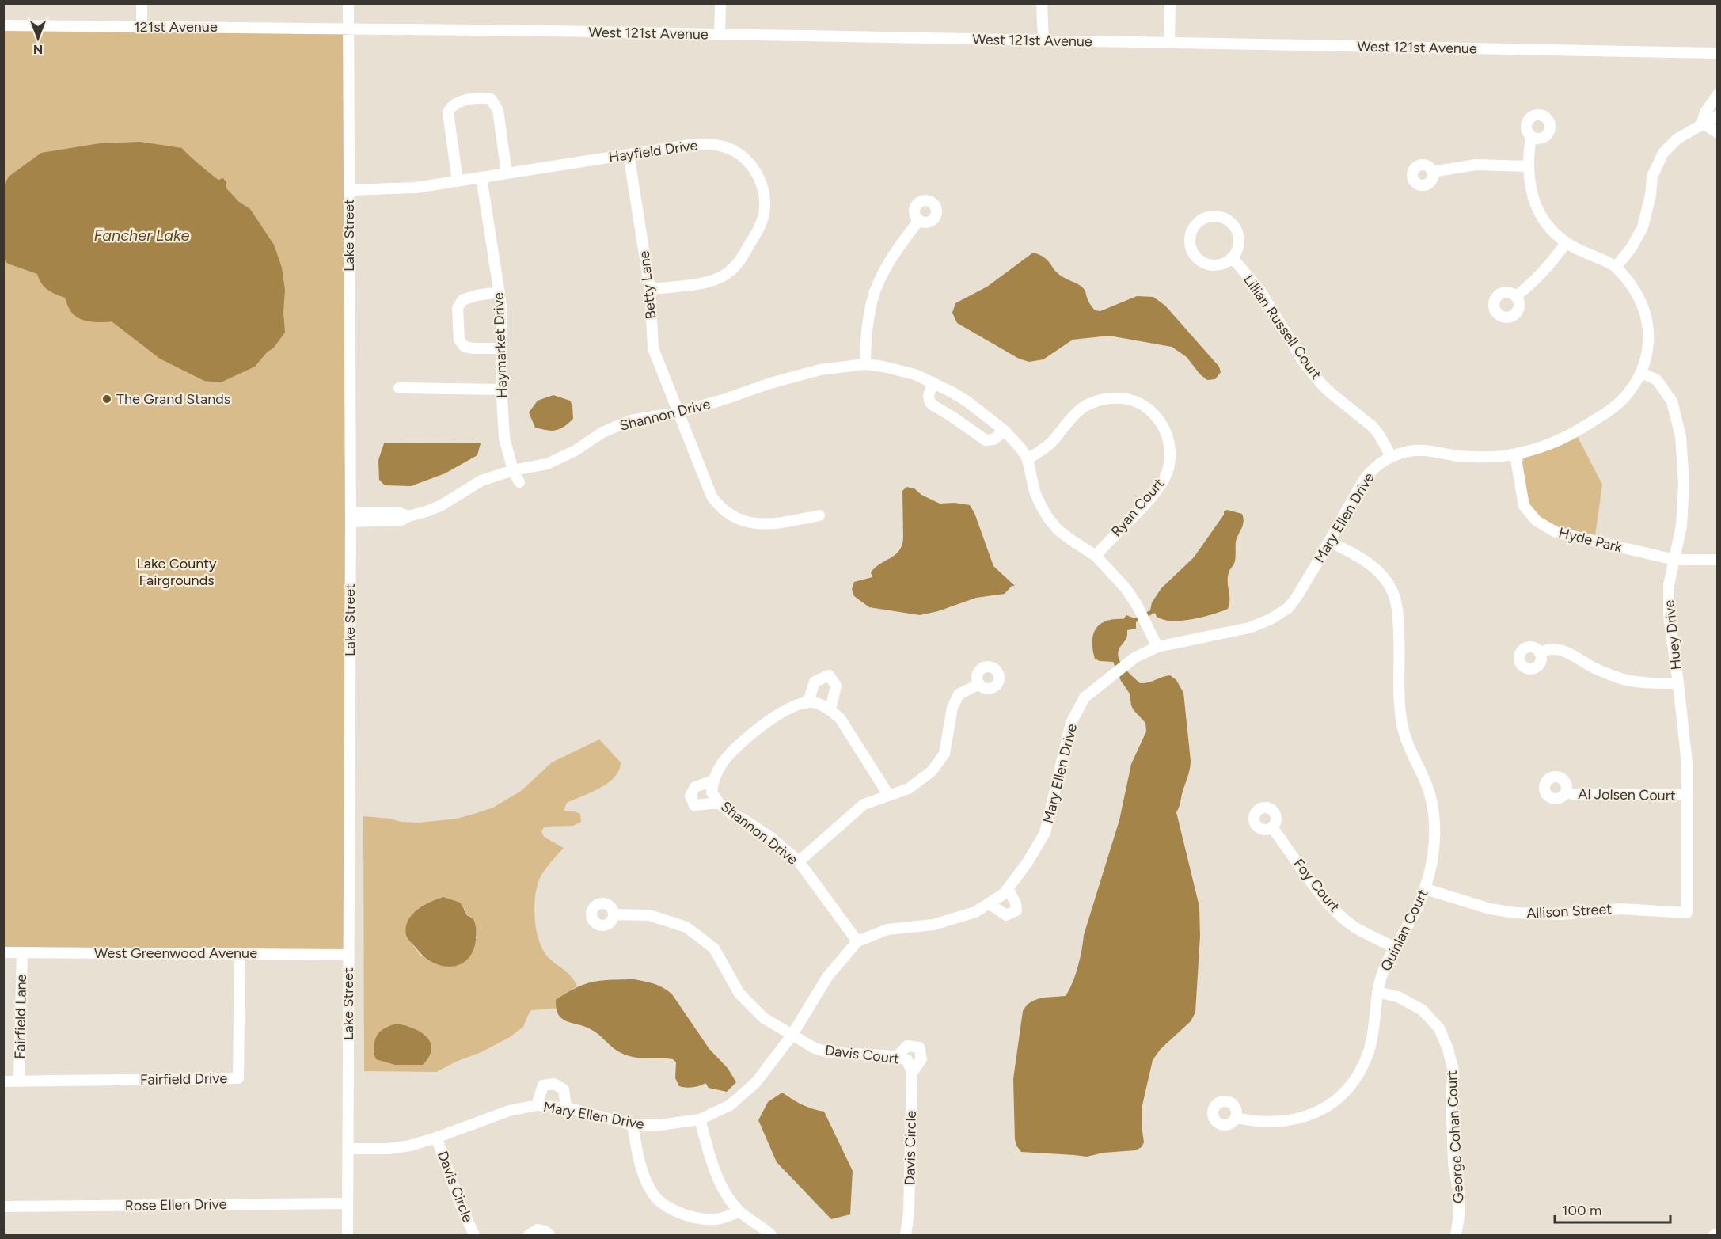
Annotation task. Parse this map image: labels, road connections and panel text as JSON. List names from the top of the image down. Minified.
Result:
{"streets":{"street":["121st Avenue","West 121st Avenue","Hayfield Drive","Lake Street","Betty Lane","Lillian Russell Court","Haymarket Drive","Shannon Drive","Ryan Court","Mary Ellen Drive","Hyde Park","Huey Drive","Al Jolsen Court","Foy Court","Allison Street","Quinlan Court","West Greenwood Avenue","Fairfield Lane","Davis Court","Fairfield Drive","George Cohan Court","Davis Circle","Rose Ellen Drive"]},"crossings":[["121st Avenue","West 121st Avenue"],["121st Avenue","Lake Street"],["West 121st Avenue","Lake Street"],["Hayfield Drive","Lake Street"],["Hayfield Drive","Betty Lane"],["Hayfield Drive","Haymarket Drive"],["Lake Street","Shannon Drive"],["Lake Street","Mary Ellen Drive"],["Lake Street","West Greenwood Avenue"],["Lake Street","Rose Ellen Drive"],["Betty Lane","Shannon Drive"],["Lillian Russell Court","Mary Ellen Drive"],["Haymarket Drive","Shannon Drive"],["Shannon Drive","Ryan Court"],["Shannon Drive","Mary Ellen Drive"],["Mary Ellen Drive","Hyde Park"],["Mary Ellen Drive","Huey Drive"],["Mary Ellen Drive","Quinlan Court"],["Mary Ellen Drive","Davis Court"],["Mary Ellen Drive","Davis Circle"],["Hyde Park","Huey Drive"],["Huey Drive","Al Jolsen Court"],["Huey Drive","Allison Street"],["Foy Court","Quinlan Court"],["Allison Street","Quinlan Court"],["Quinlan Court","George Cohan Court"],["West Greenwood Avenue","Fairfield Lane"],["West Greenwood Avenue","Fairfield Drive"],["Fairfield Lane","Fairfield Drive"],["Davis Court","Davis Circle"]],"water":["Fancher Lake"],"parks":["Lake County Fairgrounds"],"places":["The Grand Stands"],"scale_bar":"100 m","north":"bottom"}
